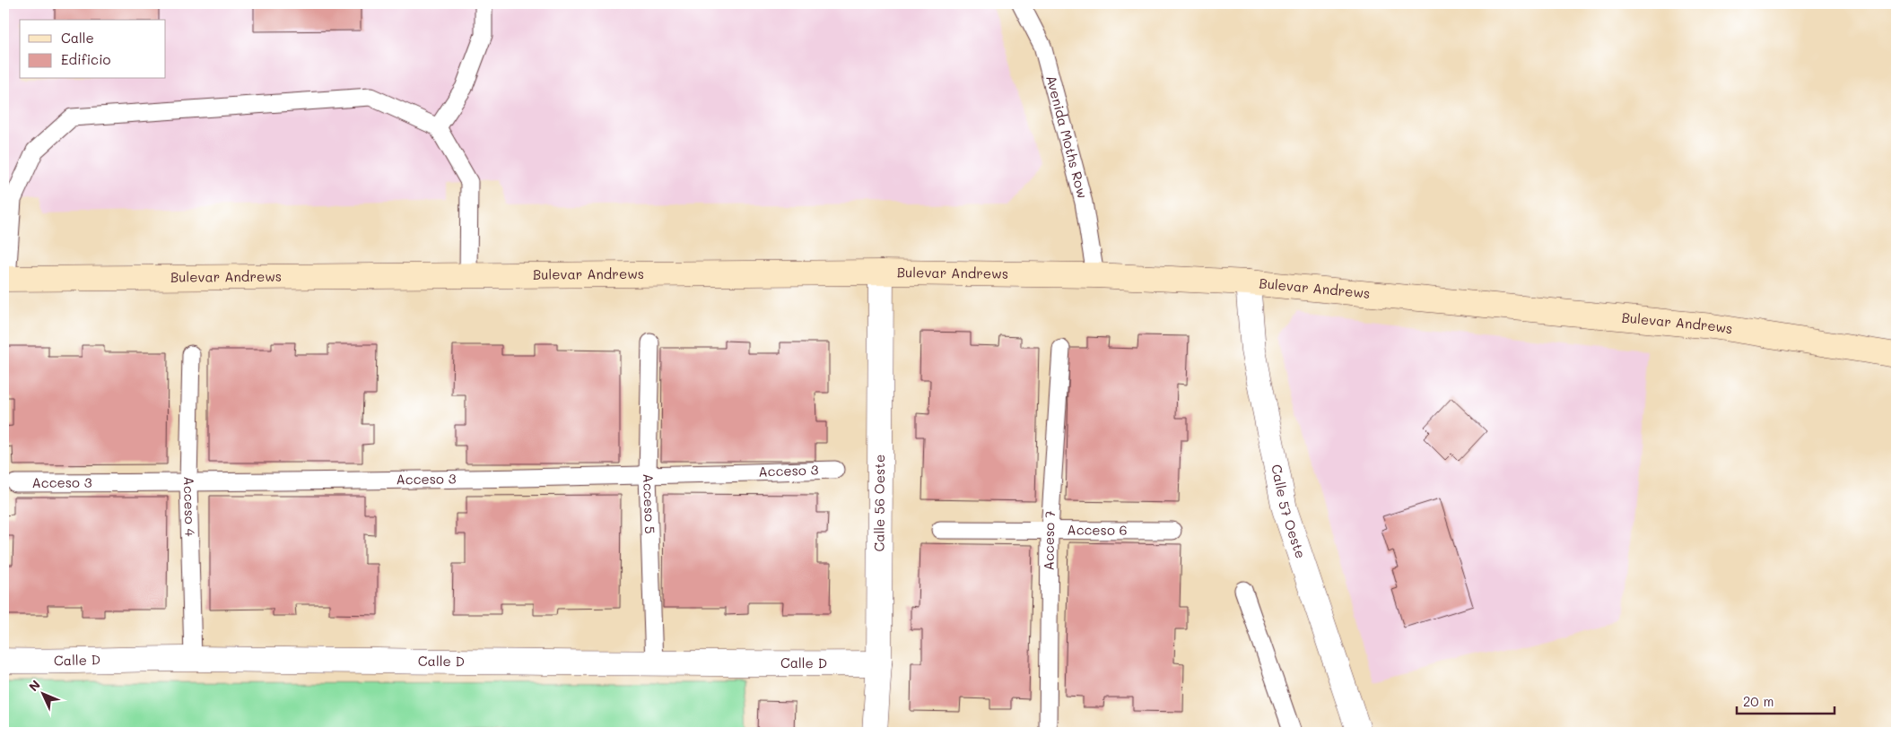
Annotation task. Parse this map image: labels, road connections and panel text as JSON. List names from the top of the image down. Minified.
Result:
{"streets":{"main road":["Bulevar Andrews"],"street":["Calle 56 Oeste","Calle 57 Oeste","Calle D"],"lane":["Avenida Moths Row","Acceso 3","Acceso 5","Acceso 4","Acceso 6","Acceso 7"]},"crossings":[["Avenida Moths Row","Bulevar Andrews"],["Bulevar Andrews","Calle 56 Oeste"],["Bulevar Andrews","Calle 57 Oeste"],["Acceso 3","Acceso 5"],["Acceso 3","Acceso 4"],["Acceso 5","Calle D"],["Calle 56 Oeste","Calle D"],["Acceso 4","Calle D"],["Acceso 6","Acceso 7"]],"legend":["Calle","Edificio"],"scale_bar":"20 m","north":"top left"}
